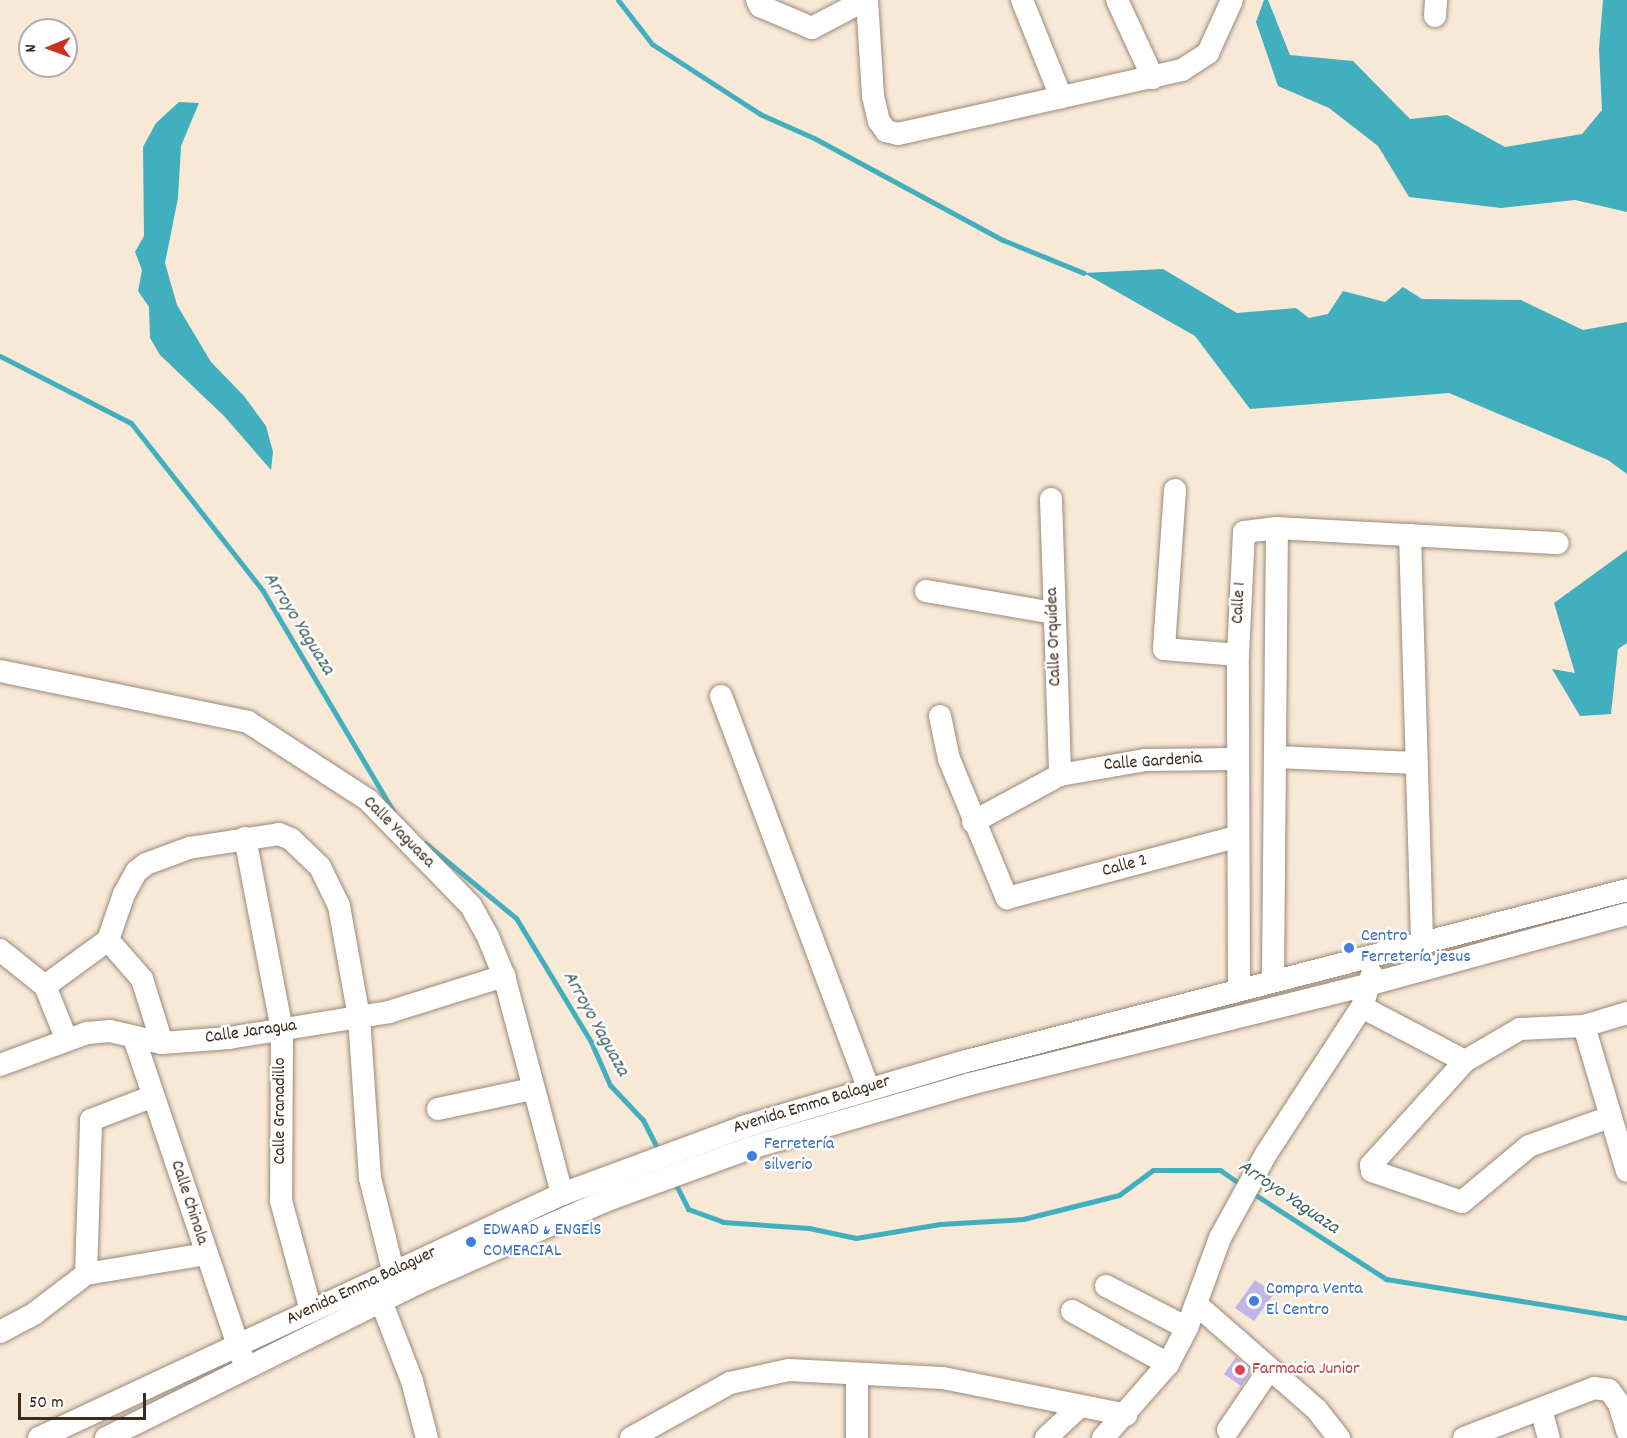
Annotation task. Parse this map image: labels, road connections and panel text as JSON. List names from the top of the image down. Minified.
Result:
{"streets":{"street":["Calle 1","Calle Orquídea","Calle Gardenia","Calle Yaguasa","Calle 2","Calle Jaragua","Avenida Emma Balaguer","Calle Granadillo","Calle Chinola"]},"crossings":[["Calle 1","Calle Gardenia"],["Calle 1","Calle 2"],["Calle 1","Avenida Emma Balaguer"],["Calle Orquídea","Calle Gardenia"],["Calle Gardenia","Calle 2"],["Calle Yaguasa","Calle Jaragua"],["Calle Yaguasa","Avenida Emma Balaguer"],["Calle Jaragua","Calle Granadillo"],["Calle Jaragua","Calle Chinola"],["Avenida Emma Balaguer","Calle Granadillo"],["Avenida Emma Balaguer","Calle Chinola"]],"water":["Arroyo Yaguaza"],"places":["Centro Ferretería jesus","Ferretería silverio","EDWARD & ENGElS COMERCIAL","Compra Venta El Centro","Farmacia Junior"],"scale_bar":"50 m","north":"left"}
